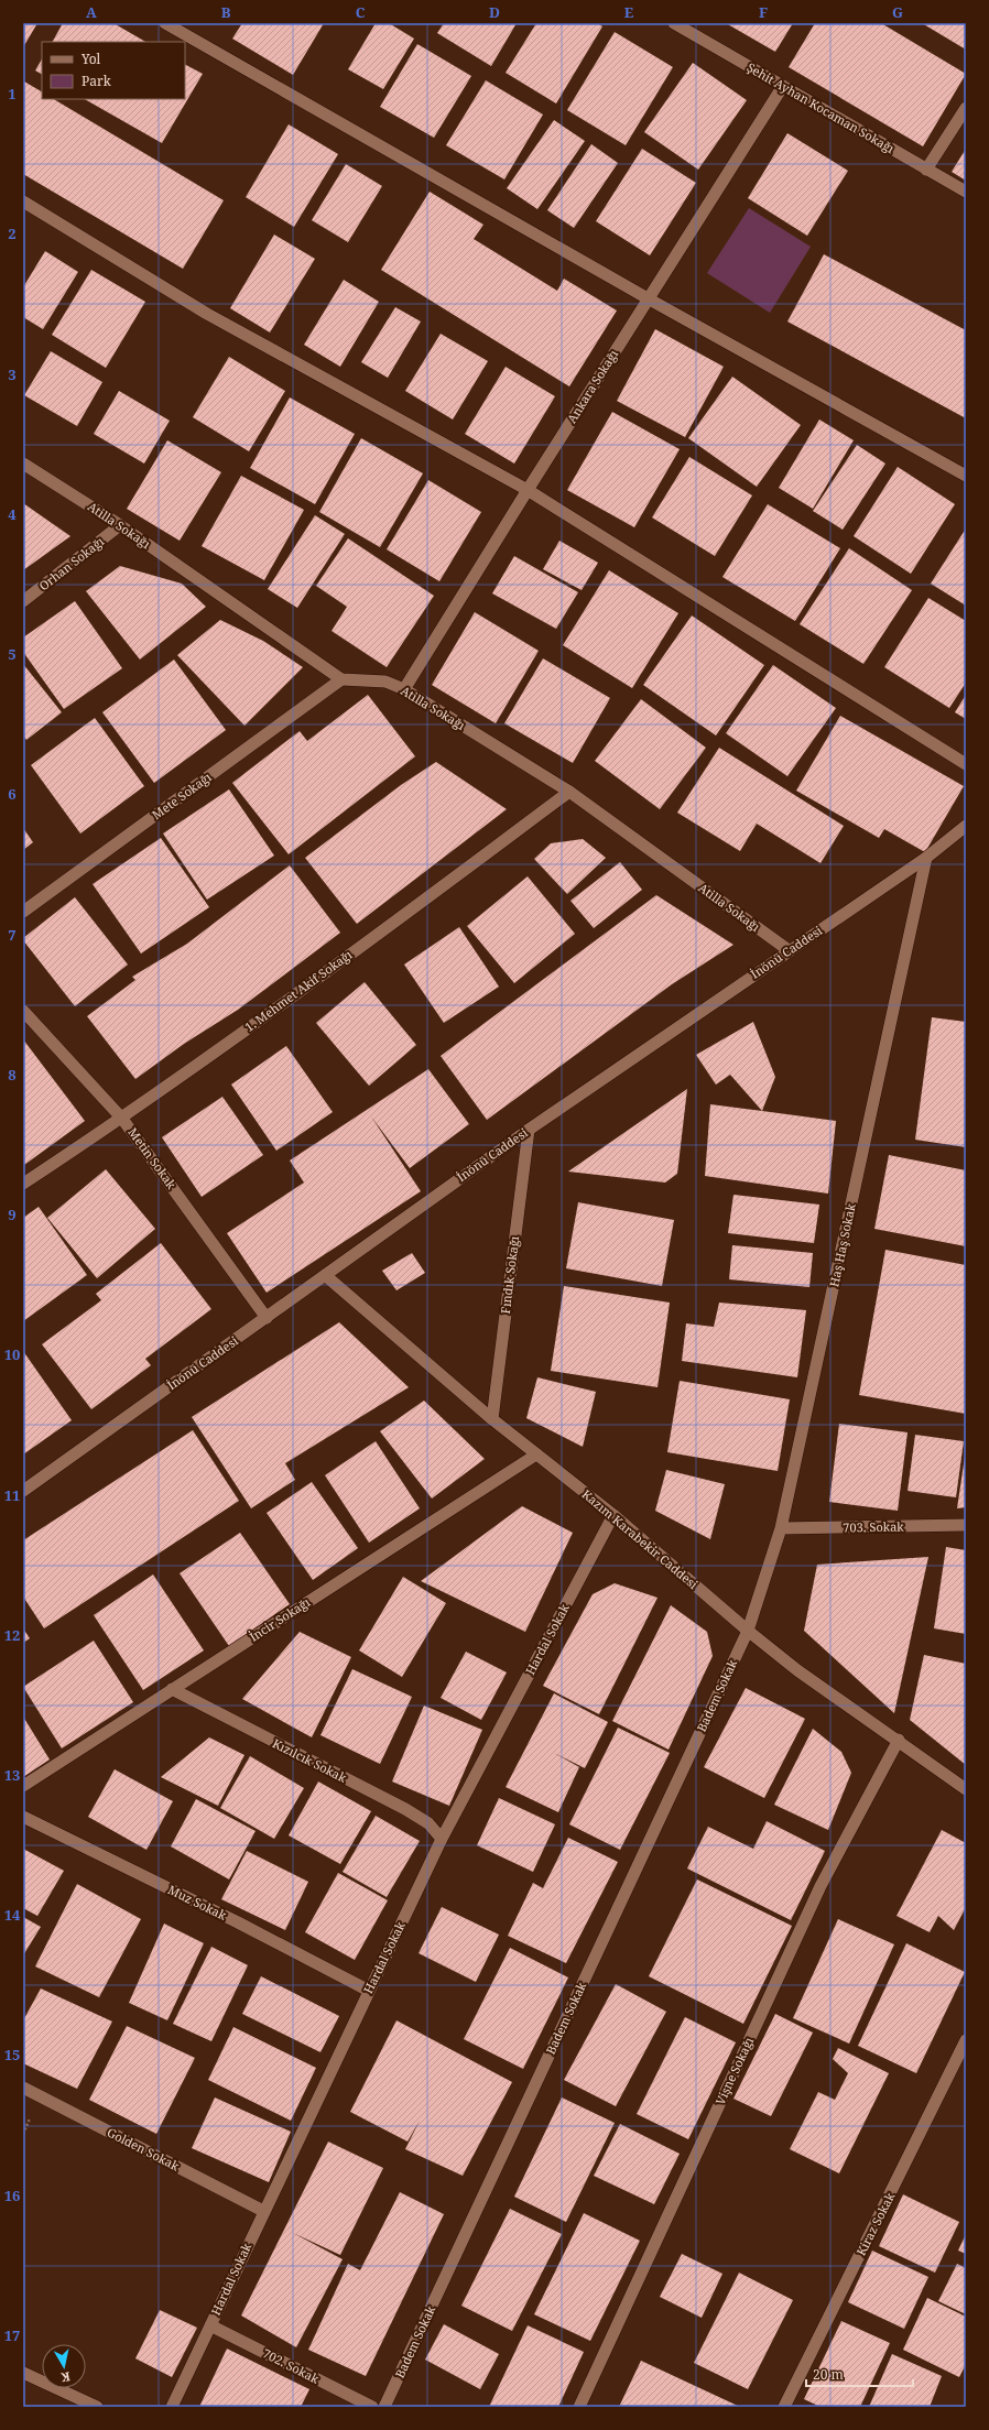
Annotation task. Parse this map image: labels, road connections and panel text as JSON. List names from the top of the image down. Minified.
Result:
{"streets":{"street":["Şehit Ayhan Kocaman Sokağı","Ankara Sokağı","Atilla Sokağı","Orhan Sokağı","Mete Sokağı","İnönü Caddesi","1. Mehmet Akif Sokağı","Metin Sokak","Haş Haş Sokak","Fındık Sokağı","703. Sokak","Kazım Karabekir Caddesi","İncir Sokağı","Hardal Sokak","Badem Sokak","Kızılcık Sokak","Muz Sokak","Vişne Sokağı","Golden Sokak","Kiraz Sokak","702. Sokak"]},"crossings":[["Şehit Ayhan Kocaman Sokağı","Ankara Sokağı"],["Ankara Sokağı","Atilla Sokağı"],["Atilla Sokağı","Orhan Sokağı"],["Atilla Sokağı","Mete Sokağı"],["Atilla Sokağı","İnönü Caddesi"],["Atilla Sokağı","1. Mehmet Akif Sokağı"],["İnönü Caddesi","Metin Sokak"],["İnönü Caddesi","Haş Haş Sokak"],["İnönü Caddesi","Fındık Sokağı"],["İnönü Caddesi","Kazım Karabekir Caddesi"],["1. Mehmet Akif Sokağı","Metin Sokak"],["Haş Haş Sokak","703. Sokak"],["Haş Haş Sokak","Kazım Karabekir Caddesi"],["Haş Haş Sokak","Badem Sokak"],["Fındık Sokağı","Kazım Karabekir Caddesi"],["Kazım Karabekir Caddesi","İncir Sokağı"],["Kazım Karabekir Caddesi","Hardal Sokak"],["Kazım Karabekir Caddesi","Badem Sokak"],["Kazım Karabekir Caddesi","Vişne Sokağı"],["İncir Sokağı","Kızılcık Sokak"],["Hardal Sokak","Kızılcık Sokak"],["Hardal Sokak","Muz Sokak"],["Hardal Sokak","Golden Sokak"],["Hardal Sokak","702. Sokak"]],"legend":["Yol","Park"],"scale_bar":"20 m","north":"bottom","grid":{"columns":["A","B","C","D","E","F","G"],"rows":["1","2","3","4","5","6","7","8","9","10","11","12","13","14","15","16","17"]}}
